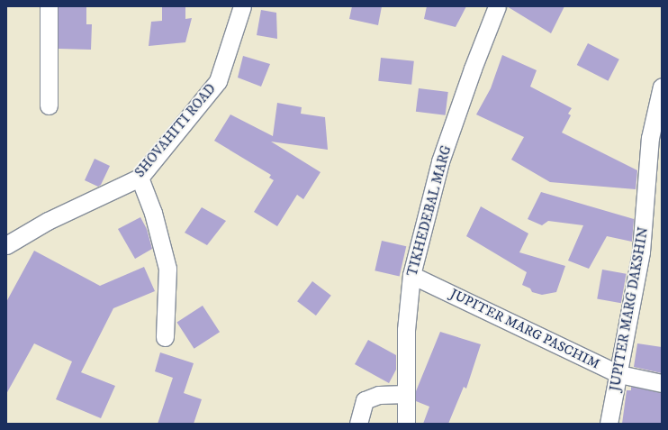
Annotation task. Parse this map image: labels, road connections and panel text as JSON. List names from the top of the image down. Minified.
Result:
{"streets":{"street":["SHOVAHITI ROAD","TIKHEDEBAL MARG","JUPITER MARG DAKSHIN","JUPITER MARG PASCHIM"]},"crossings":[["TIKHEDEBAL MARG","JUPITER MARG PASCHIM"],["JUPITER MARG DAKSHIN","JUPITER MARG PASCHIM"]]}
